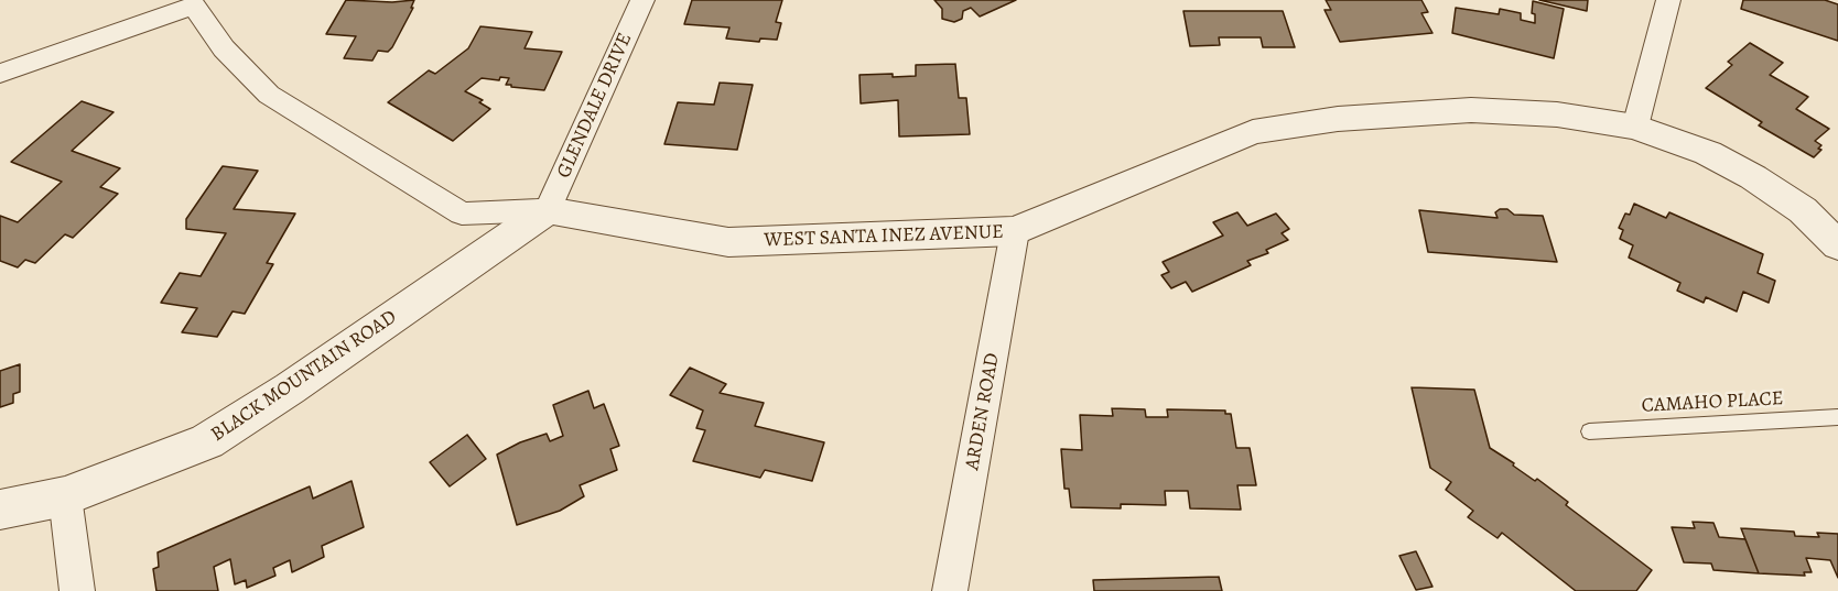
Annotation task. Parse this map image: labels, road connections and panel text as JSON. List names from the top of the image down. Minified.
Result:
{"streets":{"street":["GLENDALE DRIVE","WEST SANTA INEZ AVENUE","BLACK MOUNTAIN ROAD","ARDEN ROAD"],"lane":["CAMAHO PLACE"]},"crossings":[["GLENDALE DRIVE","WEST SANTA INEZ AVENUE"],["GLENDALE DRIVE","BLACK MOUNTAIN ROAD"],["WEST SANTA INEZ AVENUE","BLACK MOUNTAIN ROAD"],["WEST SANTA INEZ AVENUE","ARDEN ROAD"]]}
